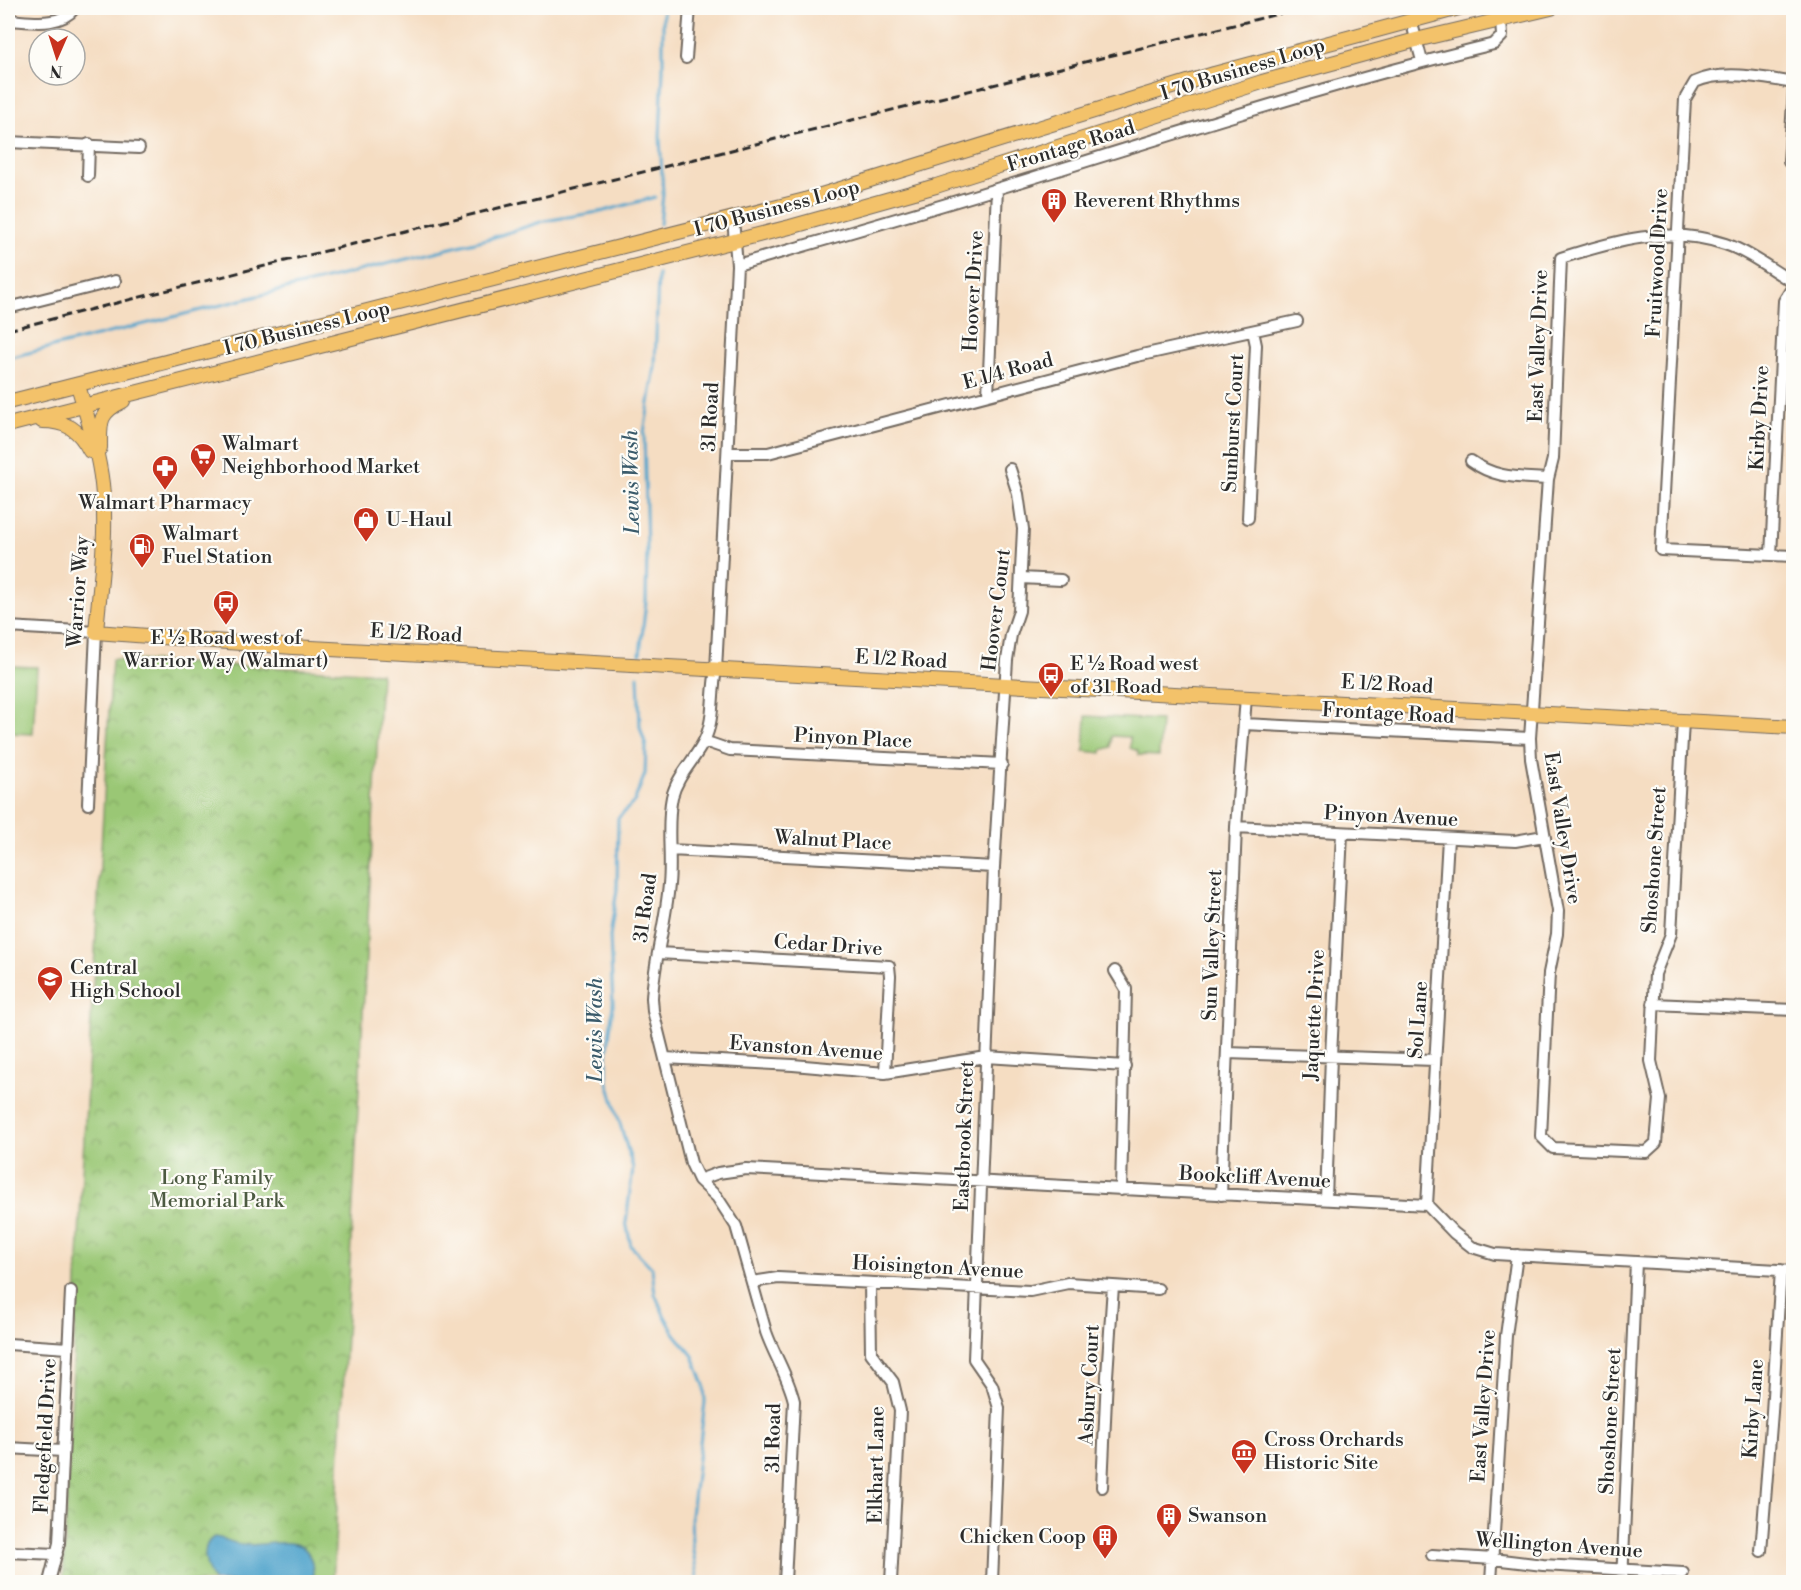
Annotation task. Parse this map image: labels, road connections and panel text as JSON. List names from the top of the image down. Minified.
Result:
{"streets":{"main road":["I 70 Business Loop","Warrior Way","E 1/2 Road"],"street":["Frontage Road","Fruitwood Drive","Hoover Drive","East Valley Drive","E 1/4 Road","31 Road","Kirby Drive","Sunburst Court","Hoover Court","Pinyon Place","Pinyon Avenue","Walnut Place","Shoshone Street","Sun Valley Street","Cedar Drive","Jaquette Drive","Sol Lane","Evanston Avenue","Eastbrook Street","Bookcliff Avenue","Hoisington Avenue","Asbury Court","Kirby Lane","Fledgefield Drive","Elkhart Lane","Wellington Avenue"]},"crossings":[["I 70 Business Loop","Frontage Road"],["I 70 Business Loop","31 Road"],["I 70 Business Loop","Warrior Way"],["Frontage Road","Hoover Drive"],["Frontage Road","East Valley Drive"],["Frontage Road","31 Road"],["Frontage Road","Sun Valley Street"],["Fruitwood Drive","East Valley Drive"],["Fruitwood Drive","Kirby Drive"],["Hoover Drive","E 1/4 Road"],["East Valley Drive","E 1/2 Road"],["East Valley Drive","Pinyon Avenue"],["East Valley Drive","Shoshone Street"],["East Valley Drive","Wellington Avenue"],["E 1/4 Road","31 Road"],["E 1/4 Road","Sunburst Court"],["31 Road","E 1/2 Road"],["31 Road","Pinyon Place"],["31 Road","Walnut Place"],["31 Road","Cedar Drive"],["31 Road","Evanston Avenue"],["31 Road","Bookcliff Avenue"],["31 Road","Hoisington Avenue"],["Warrior Way","E 1/2 Road"],["Hoover Court","E 1/2 Road"],["Hoover Court","Eastbrook Street"],["E 1/2 Road","Shoshone Street"],["E 1/2 Road","Sun Valley Street"],["E 1/2 Road","Eastbrook Street"],["Pinyon Place","Eastbrook Street"],["Pinyon Avenue","Sun Valley Street"],["Pinyon Avenue","Jaquette Drive"],["Pinyon Avenue","Sol Lane"],["Walnut Place","Eastbrook Street"],["Shoshone Street","Wellington Avenue"],["Sun Valley Street","Bookcliff Avenue"],["Cedar Drive","Evanston Avenue"],["Jaquette Drive","Bookcliff Avenue"],["Sol Lane","Bookcliff Avenue"],["Evanston Avenue","Eastbrook Street"],["Eastbrook Street","Bookcliff Avenue"],["Eastbrook Street","Hoisington Avenue"],["Hoisington Avenue","Asbury Court"],["Hoisington Avenue","Elkhart Lane"]],"water":["Lewis Wash"],"parks":["Long Family Memorial Park"],"places":{"building":["Reverent Rhythms","Swanson","Chicken Coop"],"supermarket":["Walmart Neighborhood Market"],"pharmacy":["Walmart Pharmacy"],"shop":["U-Haul"],"fuel station":["Walmart Fuel Station"],"bus stop":["E ½ Road west of Warrior Way (Walmart)","E ½ Road west of 31 Road"],"school or university":["Central High School"],"museum":["Cross Orchards Historic Site"]},"north":"bottom"}
